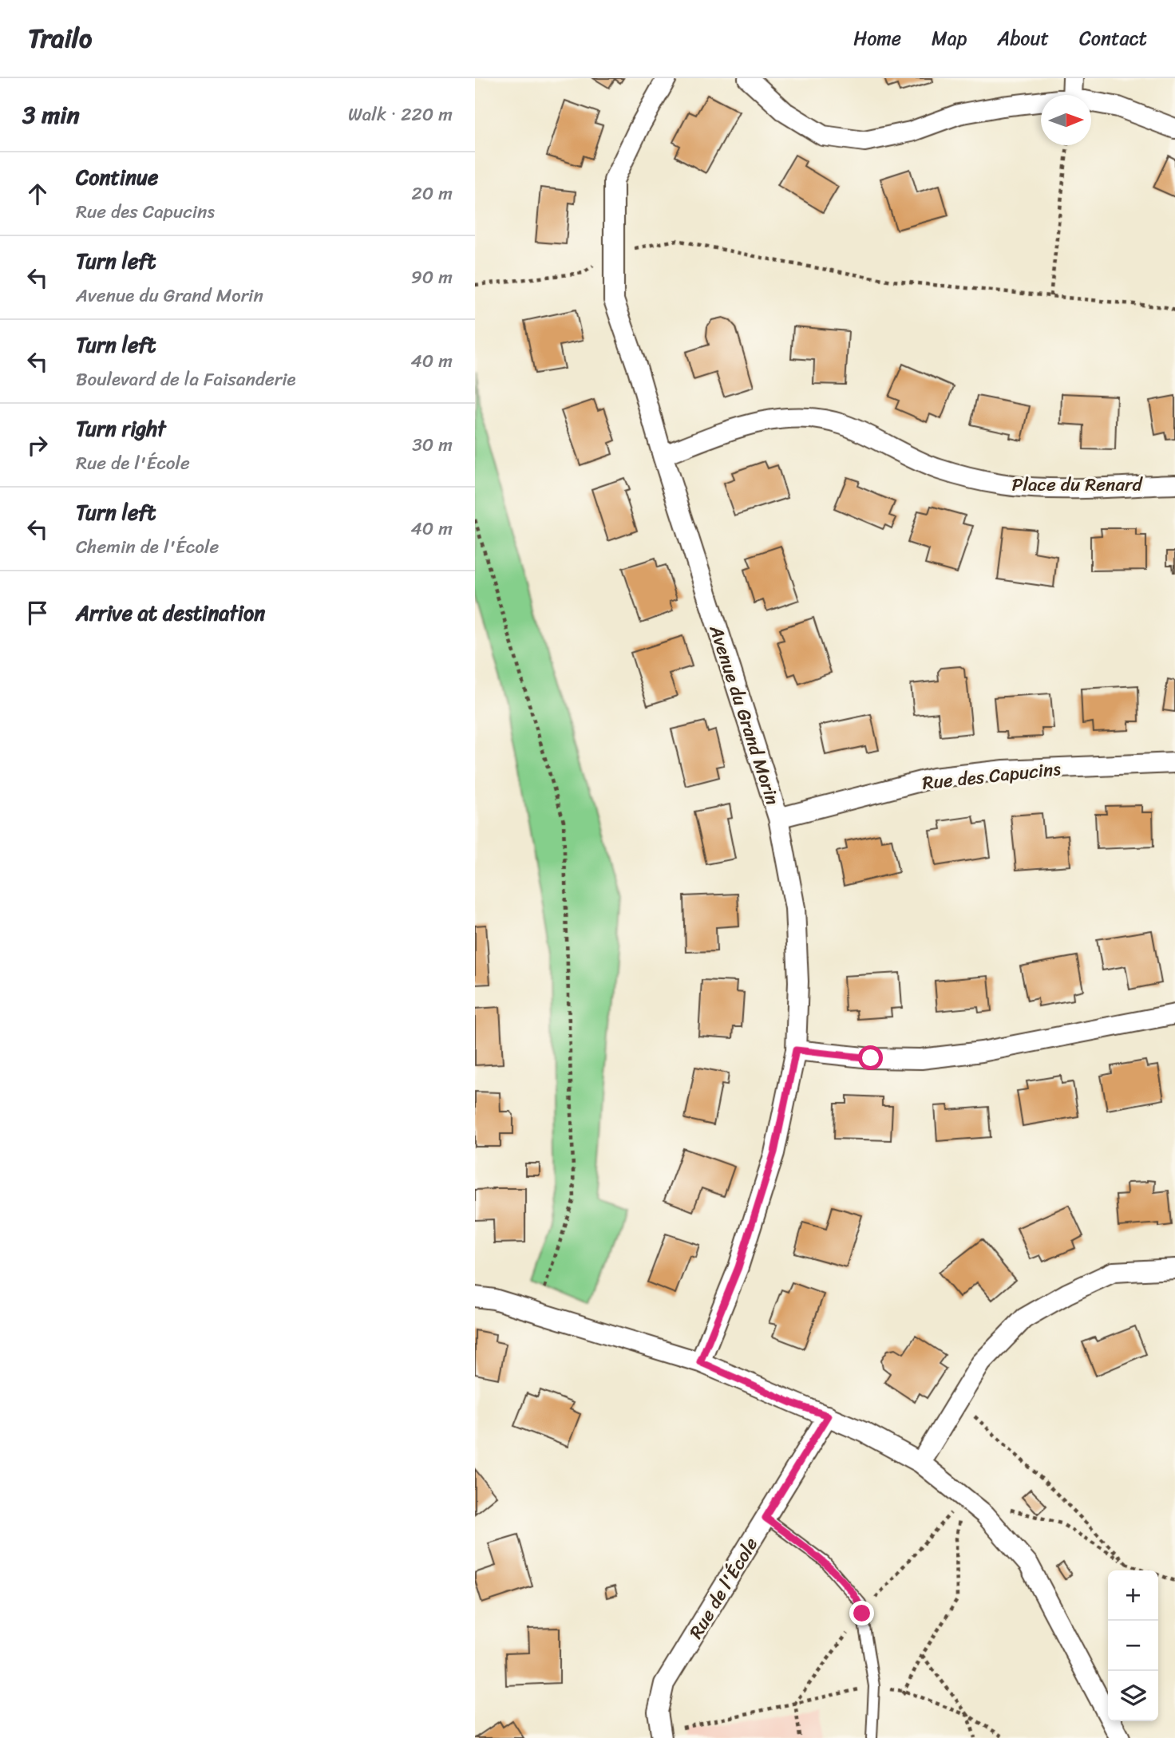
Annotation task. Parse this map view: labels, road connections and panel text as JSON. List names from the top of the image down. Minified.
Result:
{"streets":{"street":["Place du Renard","Avenue du Grand Morin","Rue des Capucins","Rue de l'École"]},"crossings":[["Place du Renard","Avenue du Grand Morin"],["Avenue du Grand Morin","Rue des Capucins"]],"north":"right","page":{"header":"Trailo","nav":["Home","Map","About","Contact"],"heading":["3 min","Walk · 220 m"],"list":[["Continue","Rue des Capucins","20 m"],["Turn left","Avenue du Grand Morin","90 m"],["Turn left","Boulevard de la Faisanderie","40 m"],["Turn right","Rue de l'École","30 m"],["Turn left","Chemin de l'École","40 m"],"Arrive at destination"],"map_buttons":["+","−"]}}
